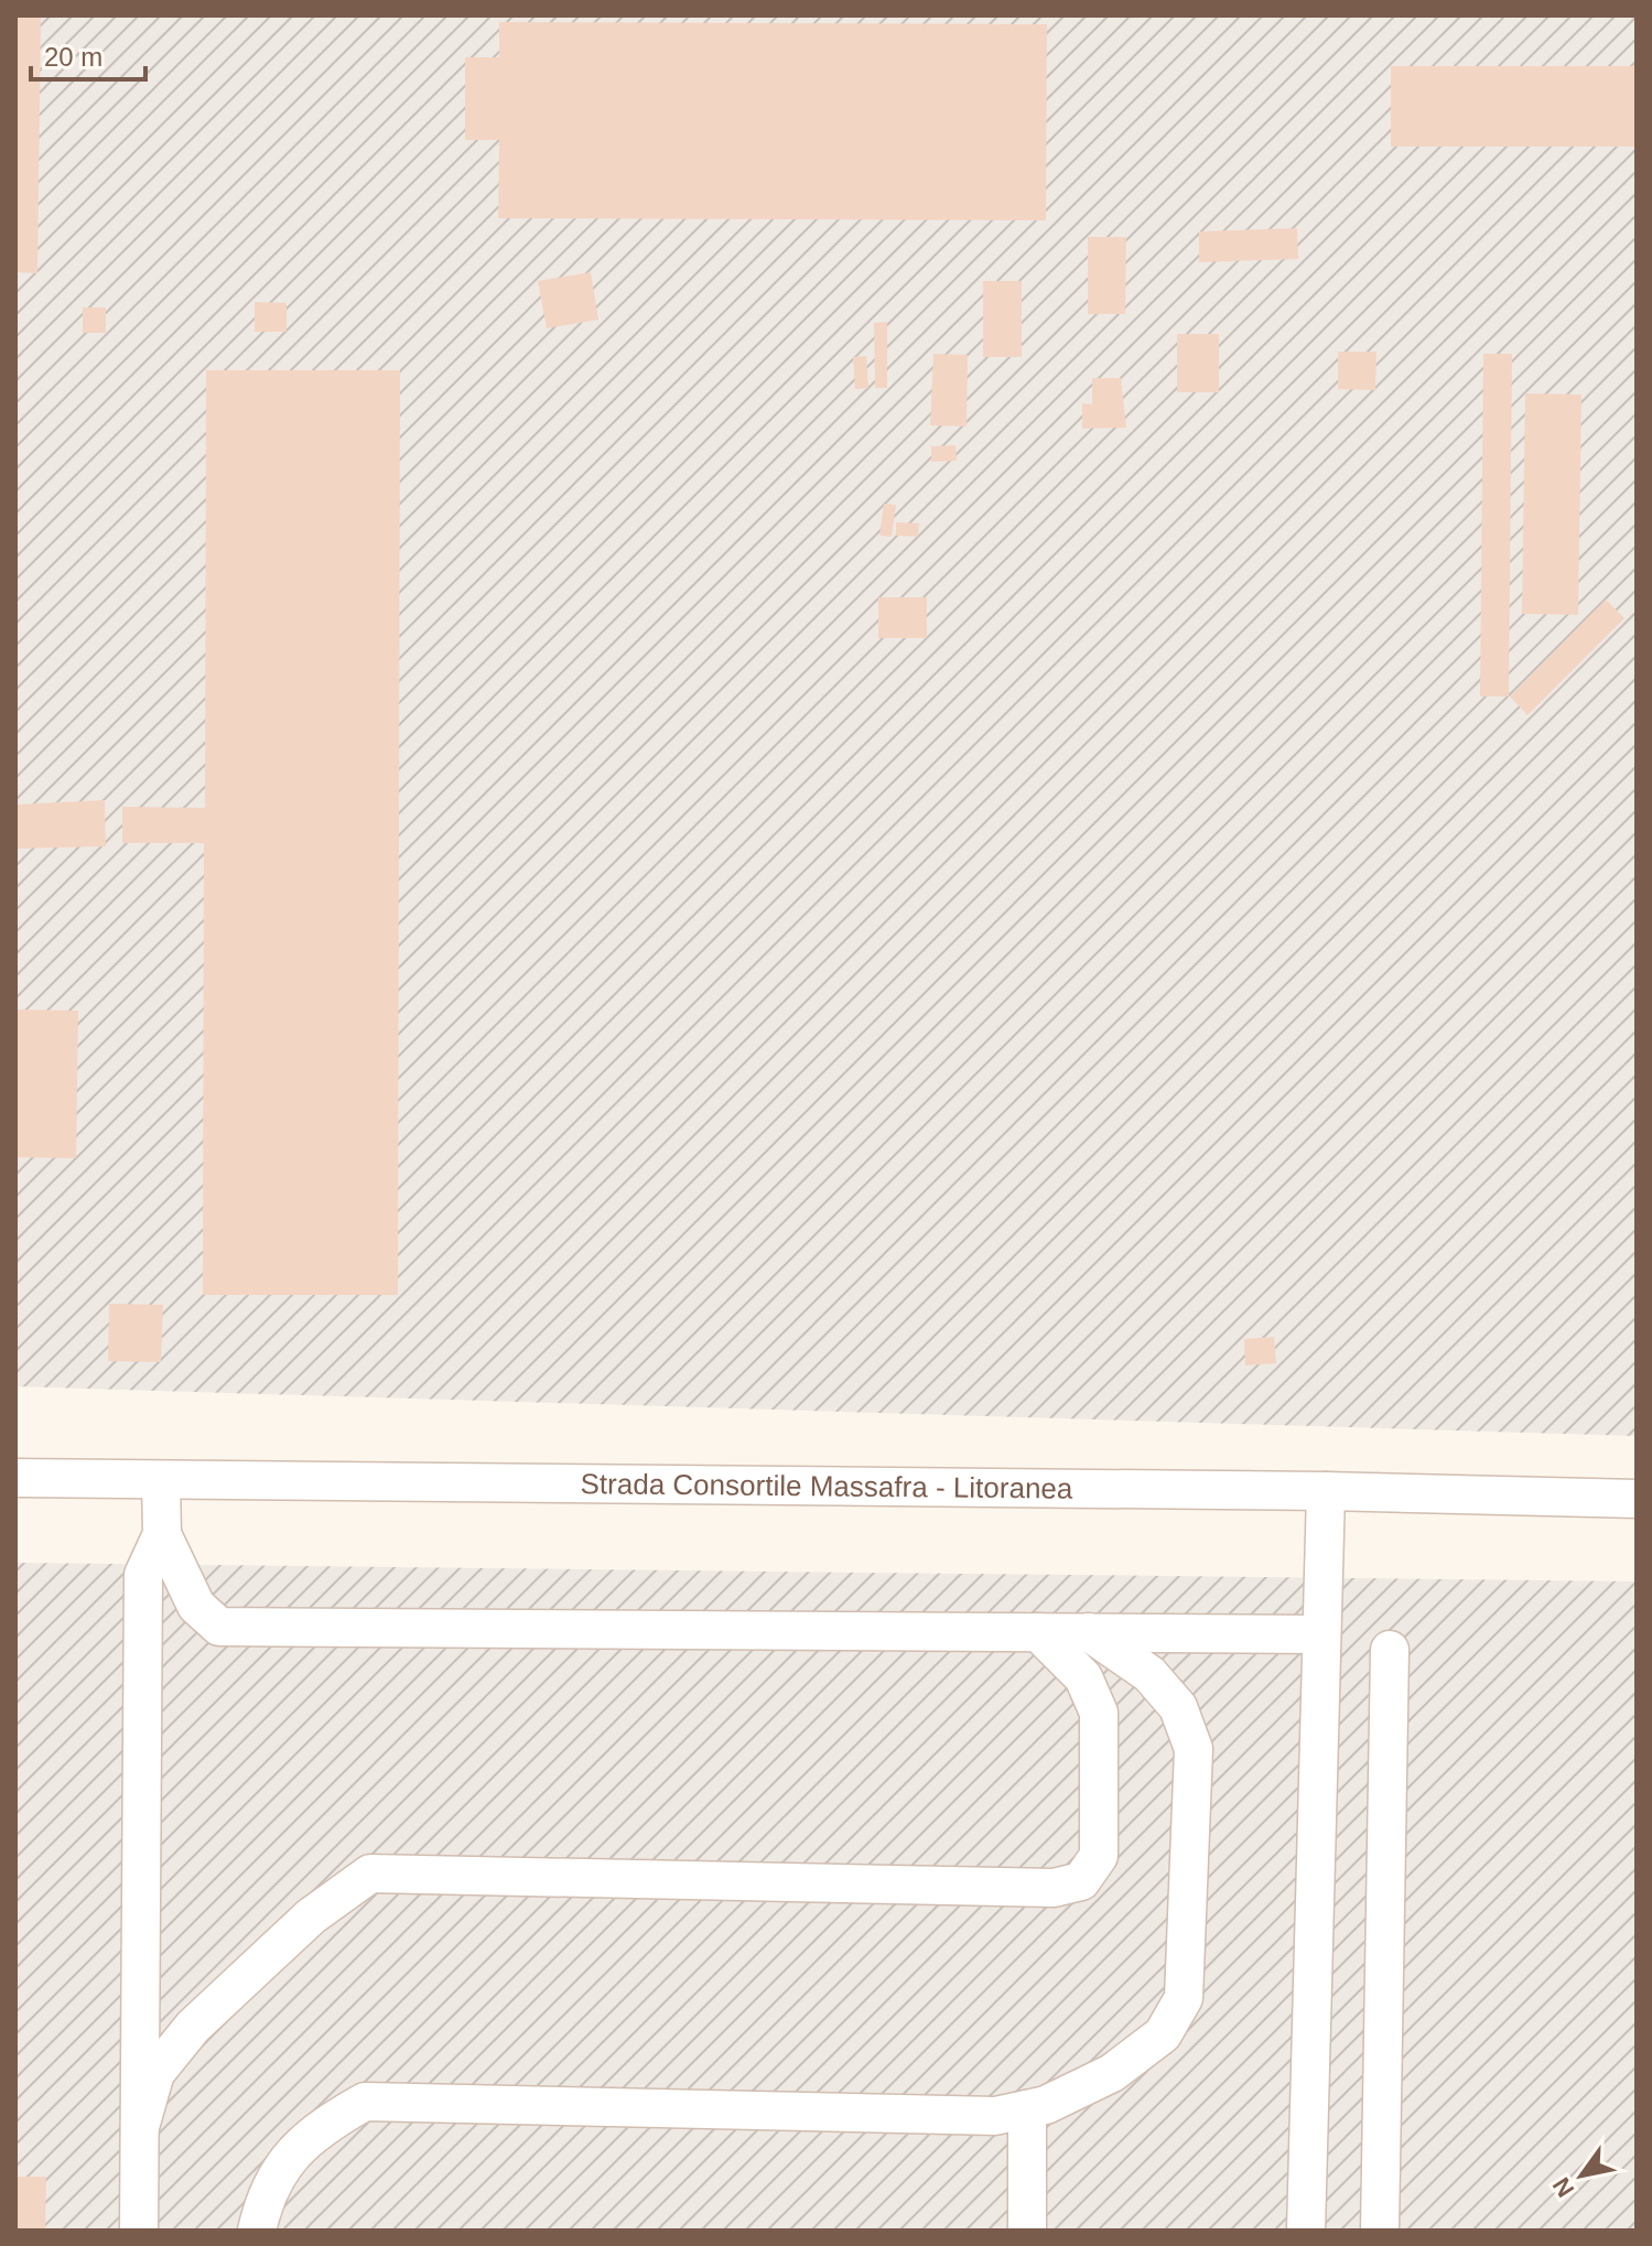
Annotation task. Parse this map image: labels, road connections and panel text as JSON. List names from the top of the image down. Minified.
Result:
{"streets":{"street":["Strada Consortile Massafra - Litoranea"]},"scale_bar":"20 m","north":"bottom left"}
